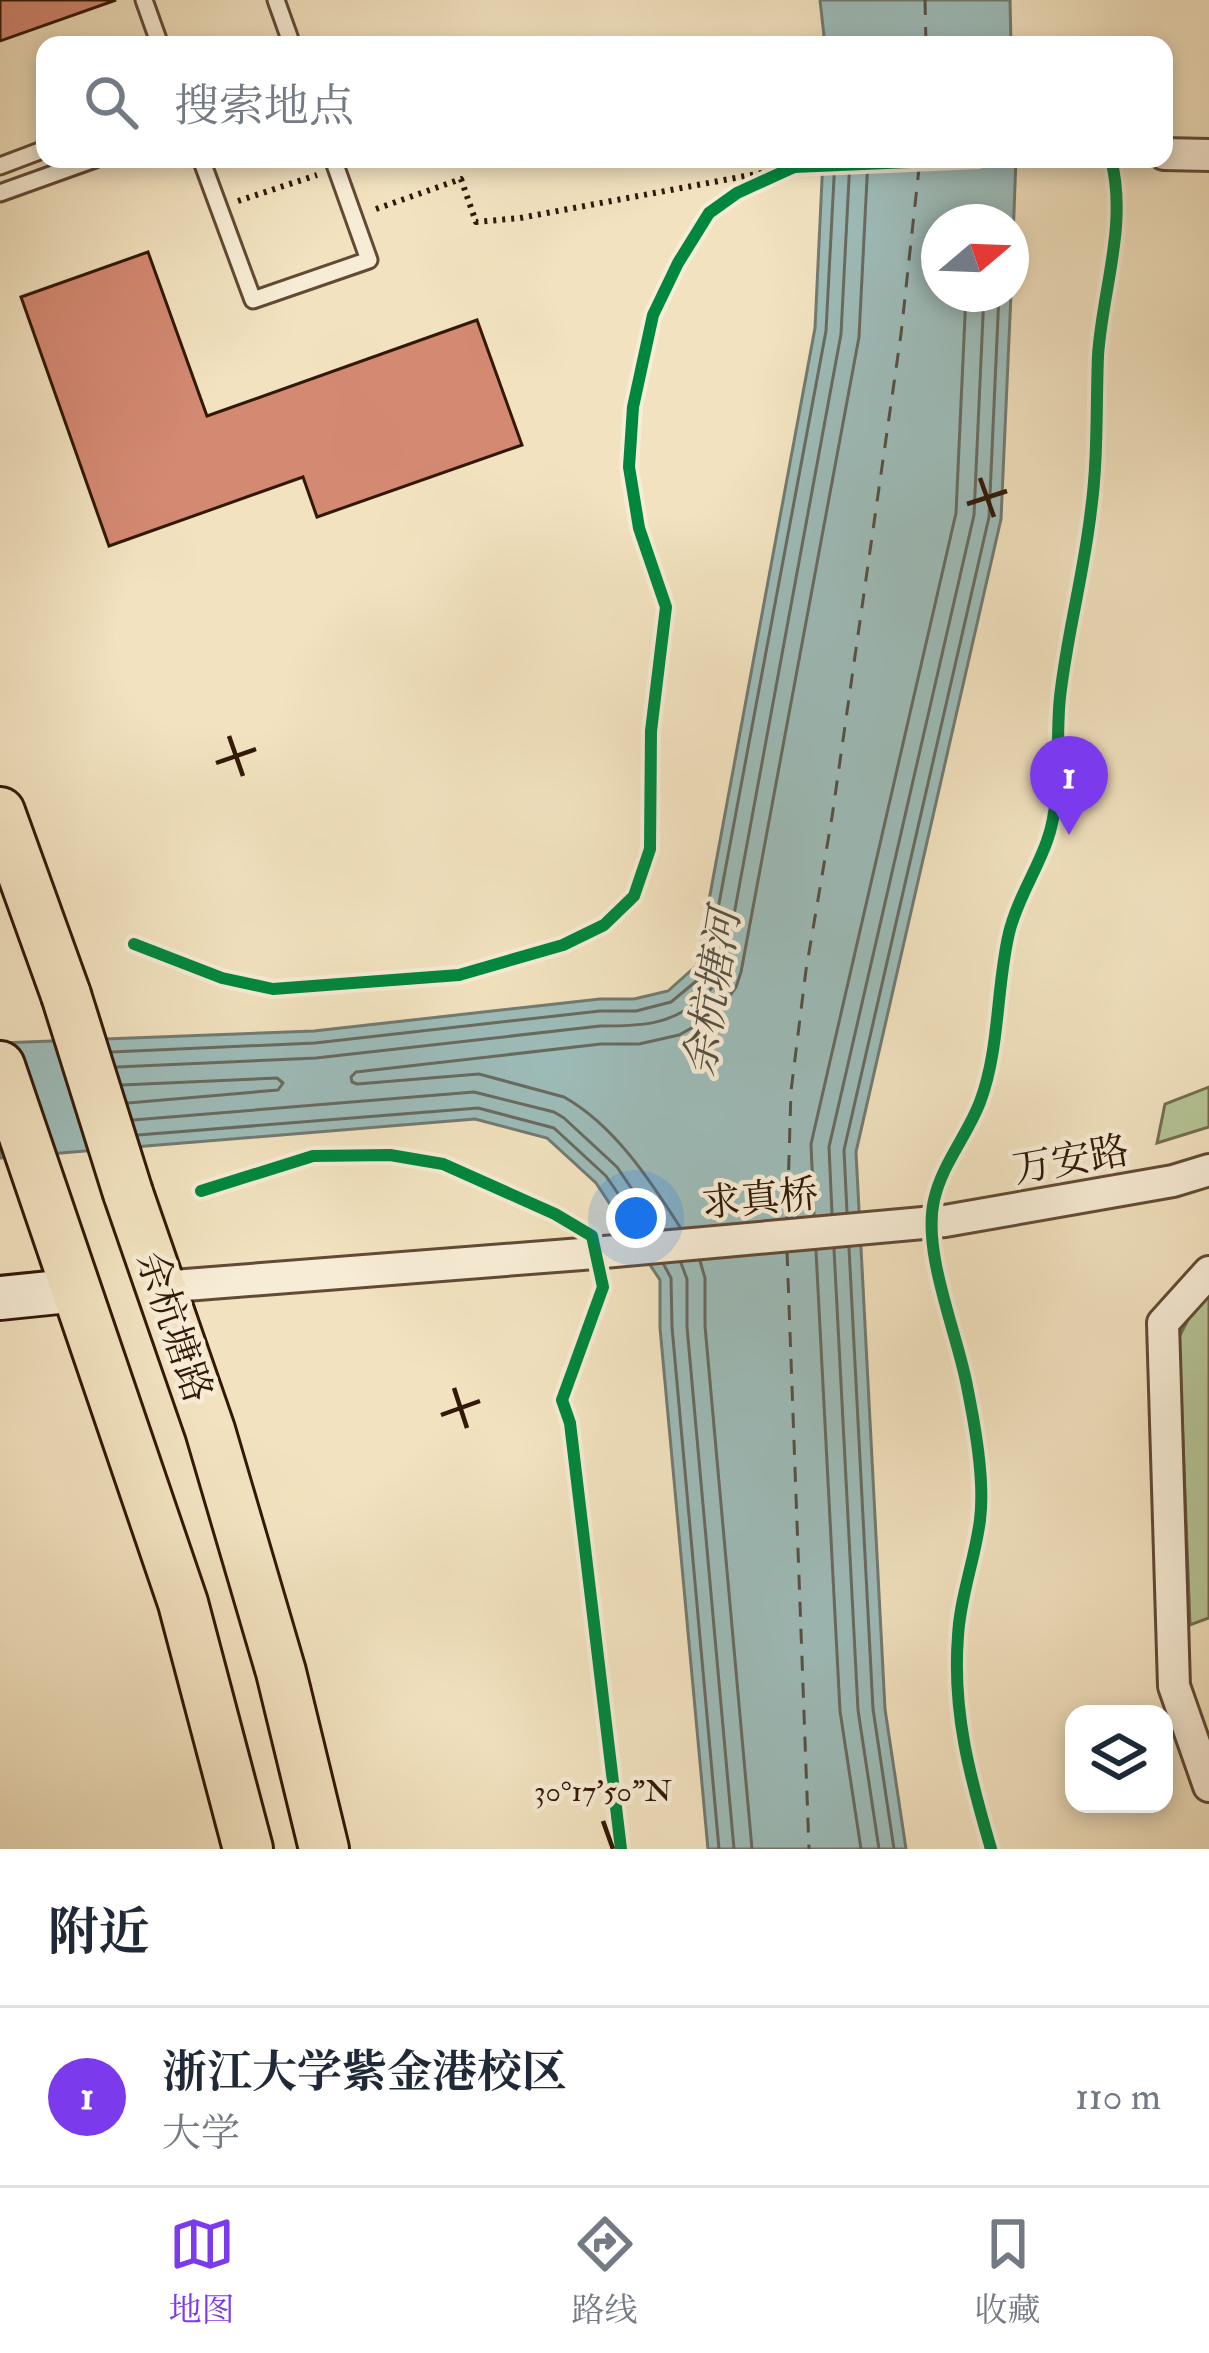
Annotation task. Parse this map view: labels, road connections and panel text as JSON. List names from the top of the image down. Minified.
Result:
{"streets":{"main road":["余杭塘路"],"street":["万安路","求真桥"]},"crossings":[["万安路","求真桥"],["求真桥","余杭塘路"]],"water":["余杭塘河"],"north":"right","page":{"search":"搜索地点","pins":"1","heading":"附近","list":[{"mark":"1","name":"浙江大学紫金港校区","note":"大学","value":"110 m"}],"nav":["地图","路线","收藏"]},"coordinates":["30°17'50\"N"]}
